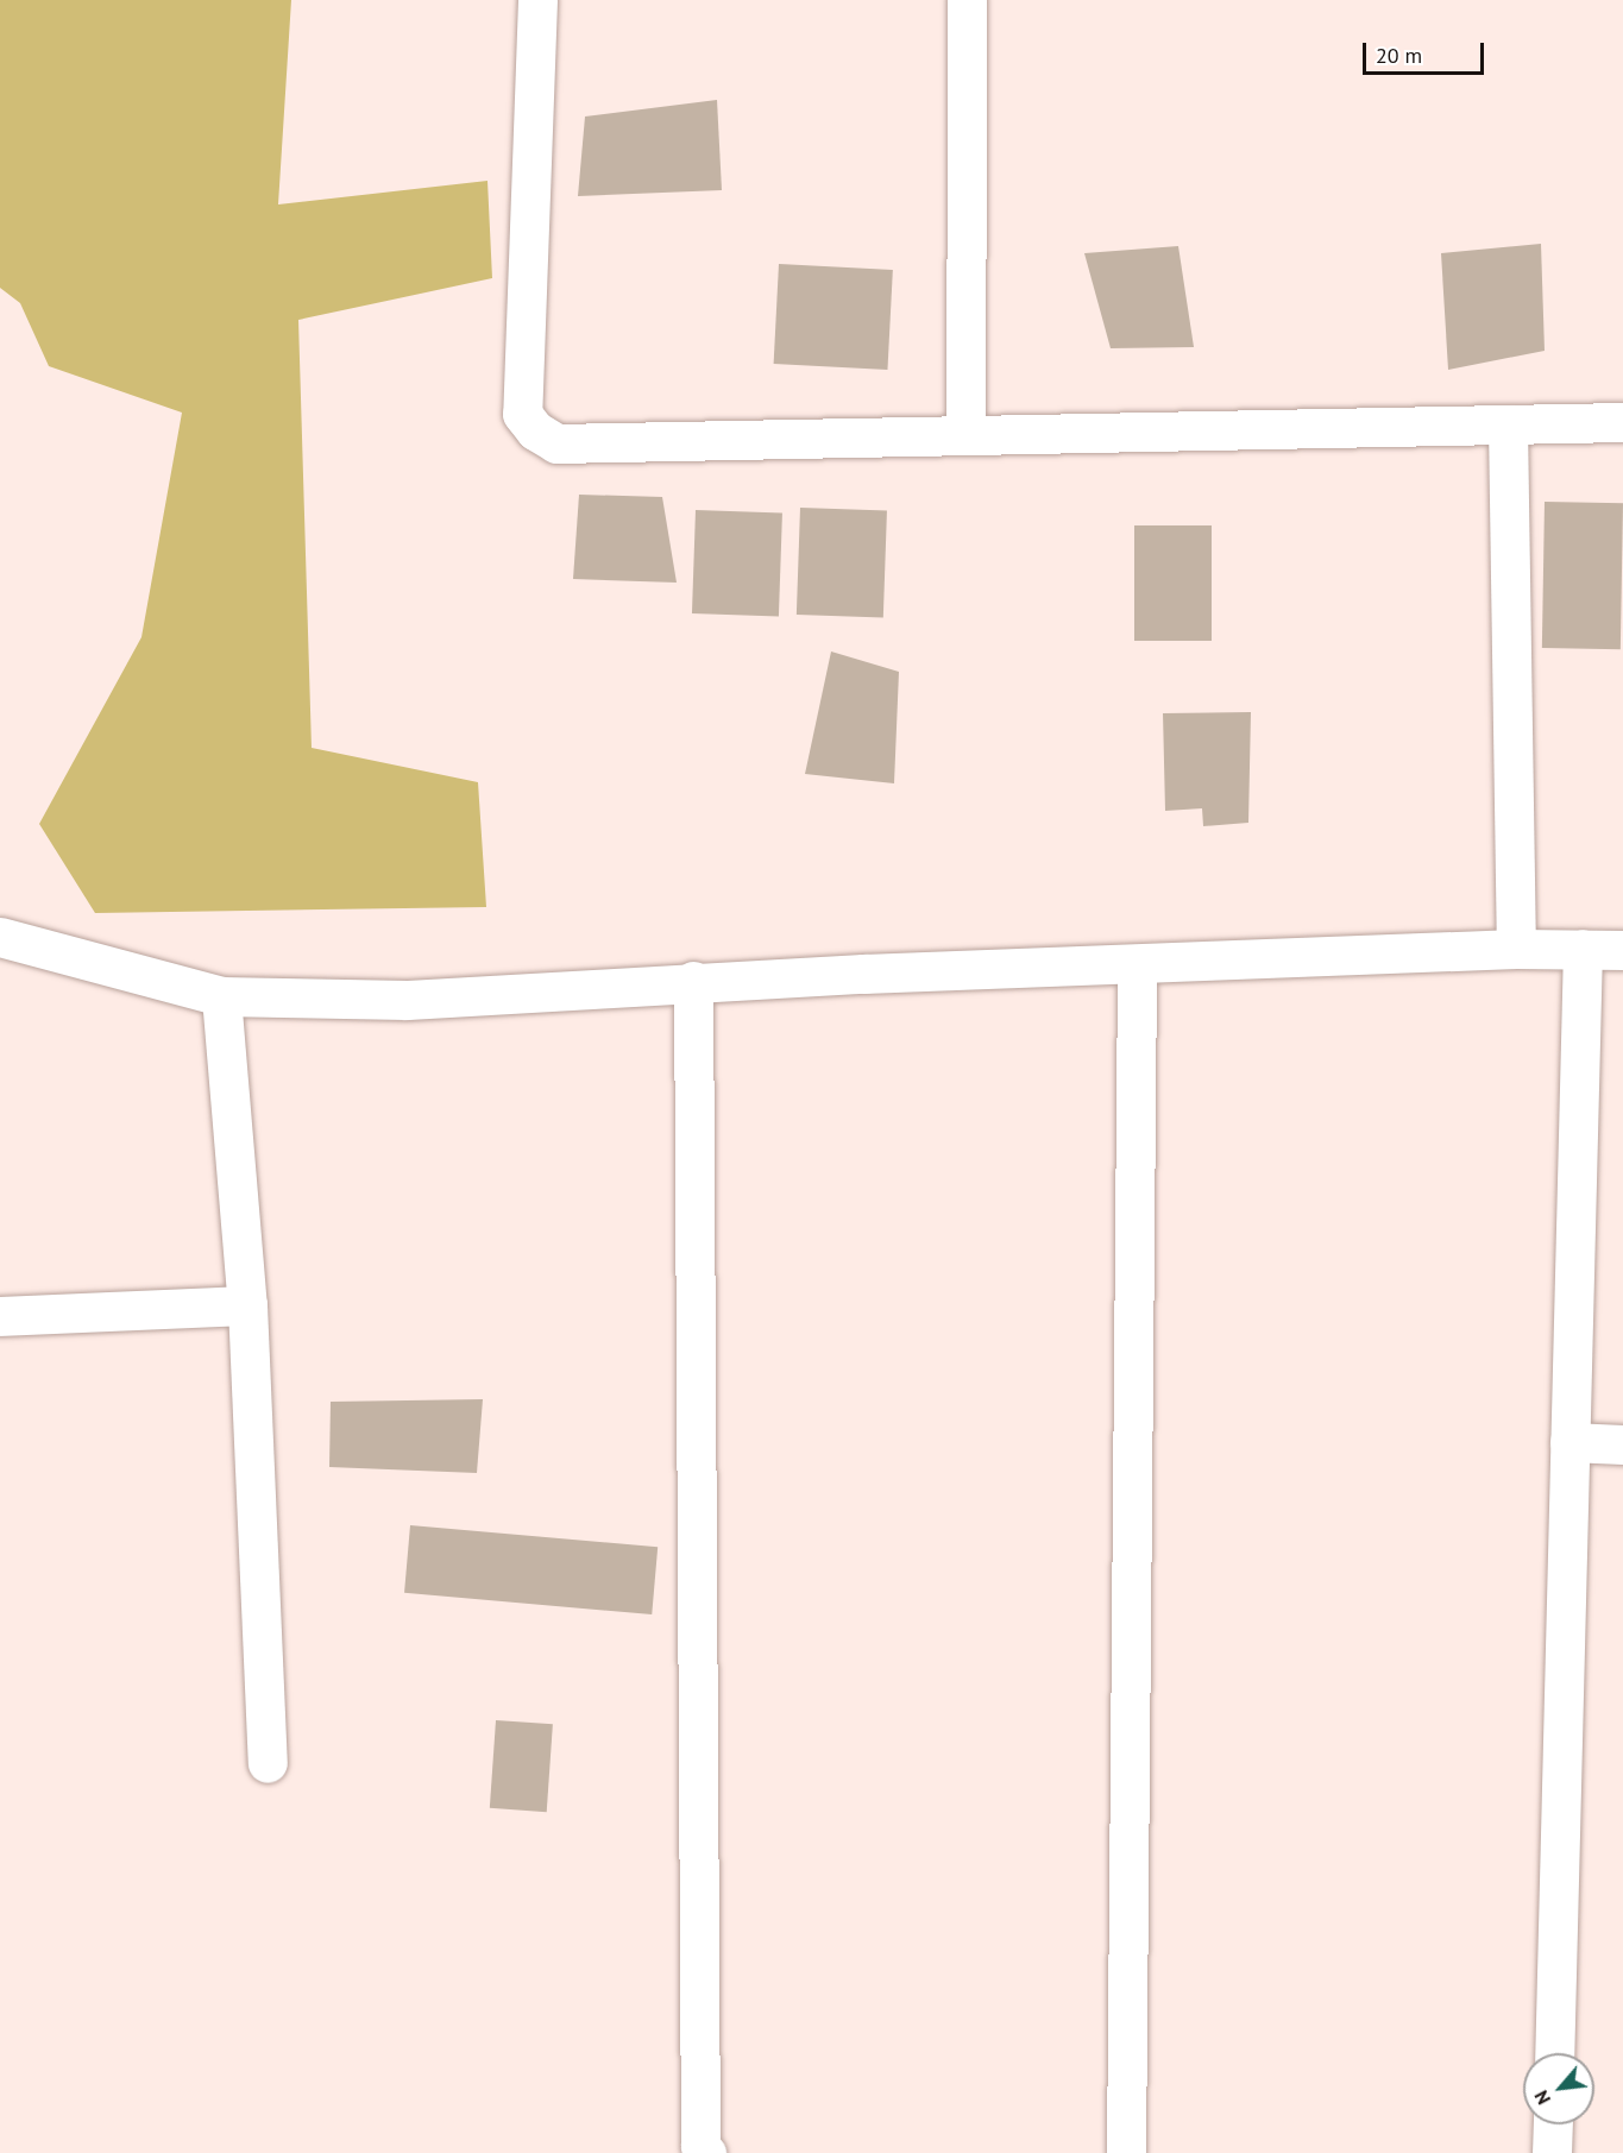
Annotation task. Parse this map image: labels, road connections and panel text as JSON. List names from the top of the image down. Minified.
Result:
{"scale_bar":"20 m","north":"bottom left"}
